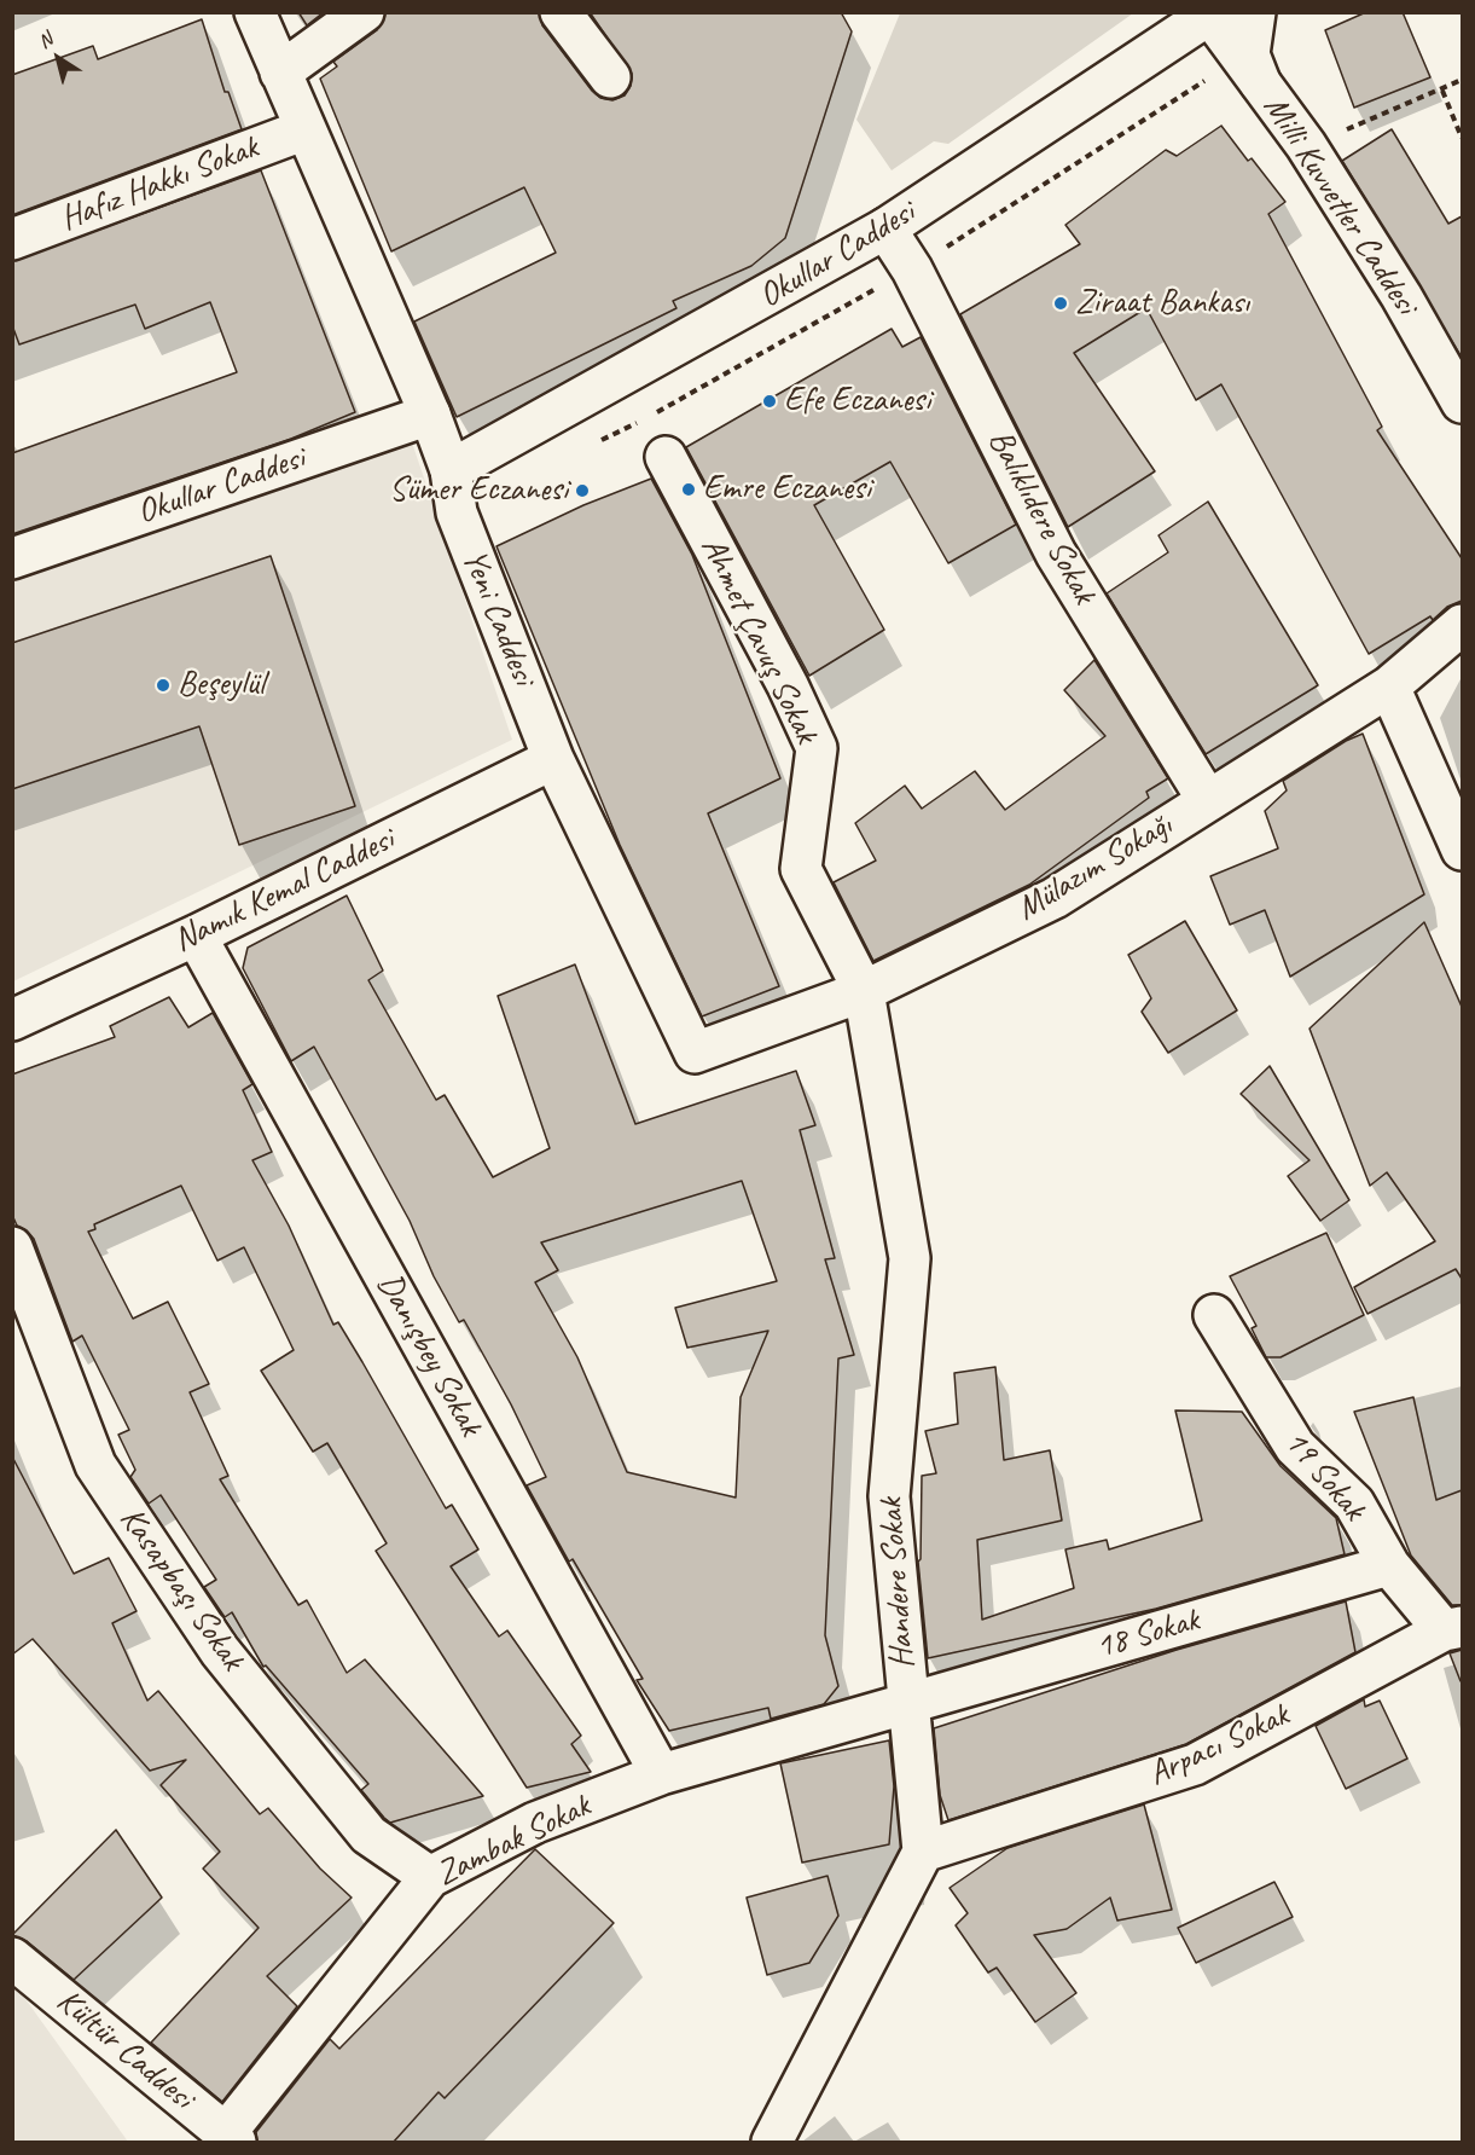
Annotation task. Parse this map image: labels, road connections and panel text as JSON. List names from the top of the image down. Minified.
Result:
{"streets":{"street":["Hafız Hakkı Sokak","Milli Kuvvetler Caddesi","Okullar Caddesi","Balıklıdere Sokak","Yeni Caddesi","Ahmet Çavuş Sokak","Mülazım Sokağı","Namık Kemal Caddesi","Danışbey Sokak","19 Sokak","Handere Sokak","Kasapbaşı Sokak","18 Sokak","Arpacı Sokak","Zambak Sokak","Kültür Caddesi"]},"crossings":[["Hafız Hakkı Sokak","Yeni Caddesi"],["Milli Kuvvetler Caddesi","Okullar Caddesi"],["Okullar Caddesi","Balıklıdere Sokak"],["Okullar Caddesi","Yeni Caddesi"],["Balıklıdere Sokak","Mülazım Sokağı"],["Yeni Caddesi","Mülazım Sokağı"],["Yeni Caddesi","Namık Kemal Caddesi"],["Ahmet Çavuş Sokak","Mülazım Sokağı"],["Ahmet Çavuş Sokak","Handere Sokak"],["Mülazım Sokağı","Handere Sokak"],["Namık Kemal Caddesi","Danışbey Sokak"],["Danışbey Sokak","Zambak Sokak"],["19 Sokak","18 Sokak"],["19 Sokak","Arpacı Sokak"],["Handere Sokak","18 Sokak"],["Handere Sokak","Arpacı Sokak"],["Handere Sokak","Zambak Sokak"],["Kasapbaşı Sokak","Zambak Sokak"],["18 Sokak","Zambak Sokak"],["Zambak Sokak","Kültür Caddesi"]],"places":["Ziraat Bankası","Efe Eczanesi","Emre Eczanesi","Sümer Eczanesi","Beşeylül"],"north":"top left"}
